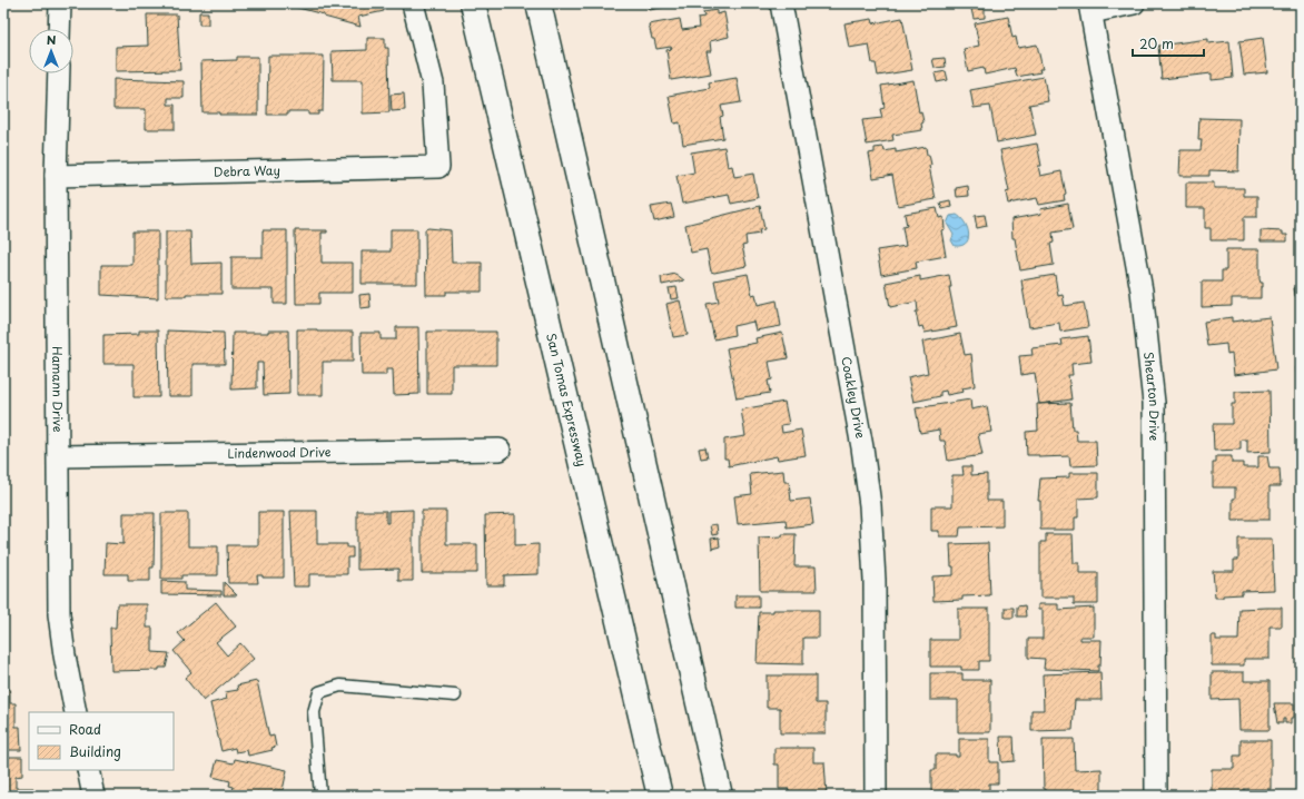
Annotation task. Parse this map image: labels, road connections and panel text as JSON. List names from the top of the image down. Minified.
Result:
{"streets":{"highway":["San Tomas Expressway"],"street":["Debra Way","Hamann Drive","Coakley Drive","Shearton Drive","Lindenwood Drive"]},"crossings":[["Debra Way","Hamann Drive"],["Hamann Drive","Lindenwood Drive"]],"legend":["Road","Building"],"scale_bar":"20 m","north":"top"}
